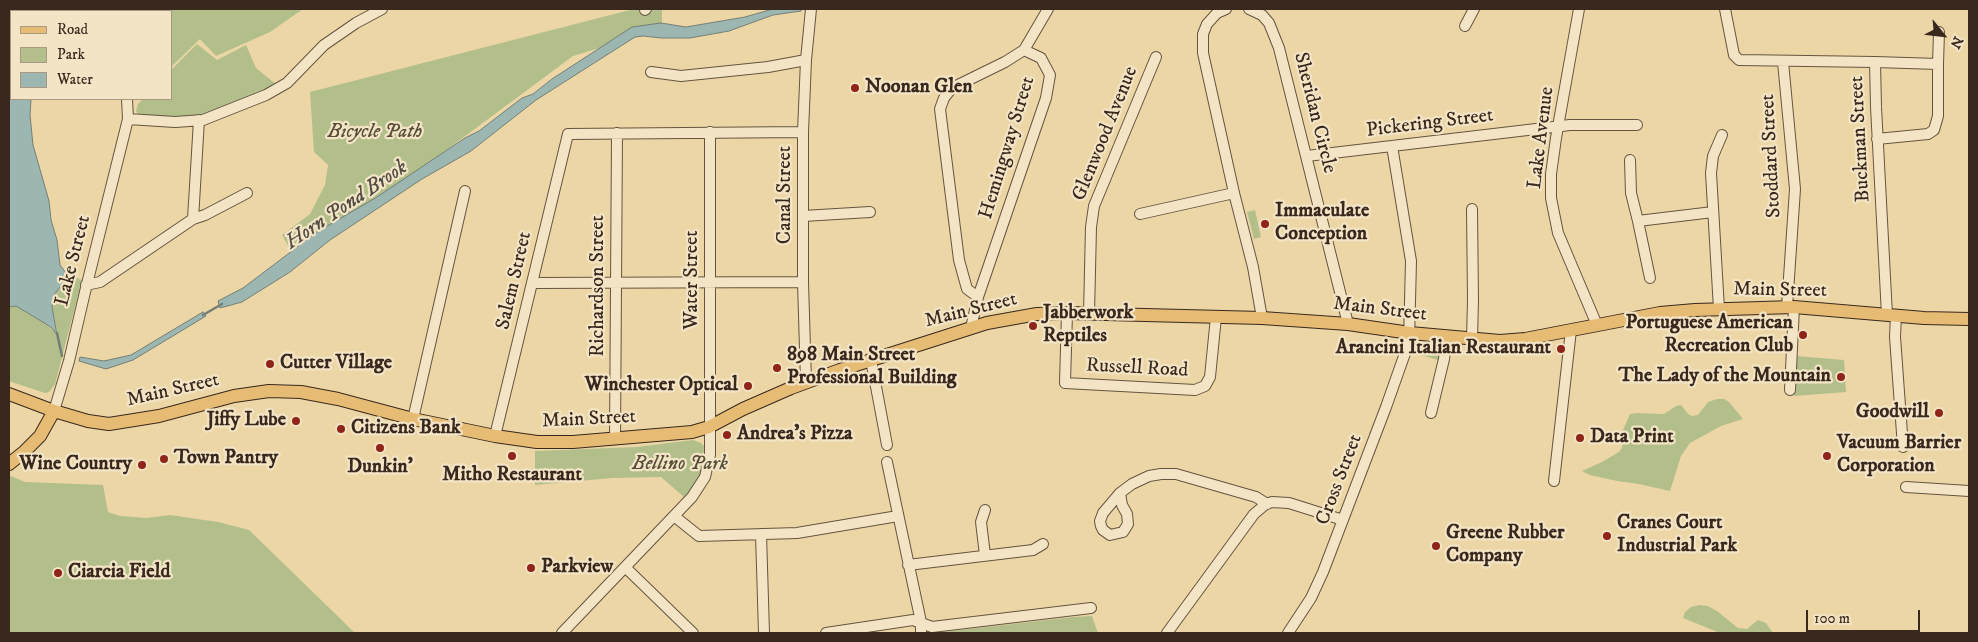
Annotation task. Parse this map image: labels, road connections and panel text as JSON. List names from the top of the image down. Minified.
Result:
{"streets":{"main road":["Main Street"],"street":["Sheridan Circle","Pickering Street","Glenwood Avenue","Lake Avenue","Buckman Street","Hemingway Street","Stoddard Street","Canal Street","Lake Street","Water Street","Salem Street","Richardson Street","Russell Road","Cross Street"]},"crossings":[["Sheridan Circle","Pickering Street"],["Sheridan Circle","Main Street"],["Pickering Street","Lake Avenue"],["Pickering Street","Cross Street"],["Glenwood Avenue","Main Street"],["Lake Avenue","Main Street"],["Buckman Street","Stoddard Street"],["Buckman Street","Main Street"],["Hemingway Street","Main Street"],["Stoddard Street","Main Street"],["Canal Street","Main Street"],["Lake Street","Main Street"],["Water Street","Main Street"],["Salem Street","Richardson Street"],["Salem Street","Main Street"],["Richardson Street","Main Street"],["Main Street","Russell Road"],["Main Street","Cross Street"]],"water":["Horn Pond Brook"],"parks":["Bicycle Path","Bellino Park"],"places":["Noonan Glen","Immaculate Conception","Jabberwork Reptiles","Portuguese American Recreation Club","Arancini Italian Restaurant","Cutter Village","898 Main Street Professional Building","The Lady of the Mountain","Winchester Optical","Goodwill","Jiffy Lube","Citizens Bank","Andrea's Pizza","Data Print","Dunkin'","Mitho Restaurant","Vacuum Barrier Corporation","Town Pantry","Wine Country","Cranes Court Industrial Park","Greene Rubber Company","Parkview","Ciarcia Field"],"legend":["Road","Park","Water"],"scale_bar":"100 m","north":"bottom right"}
